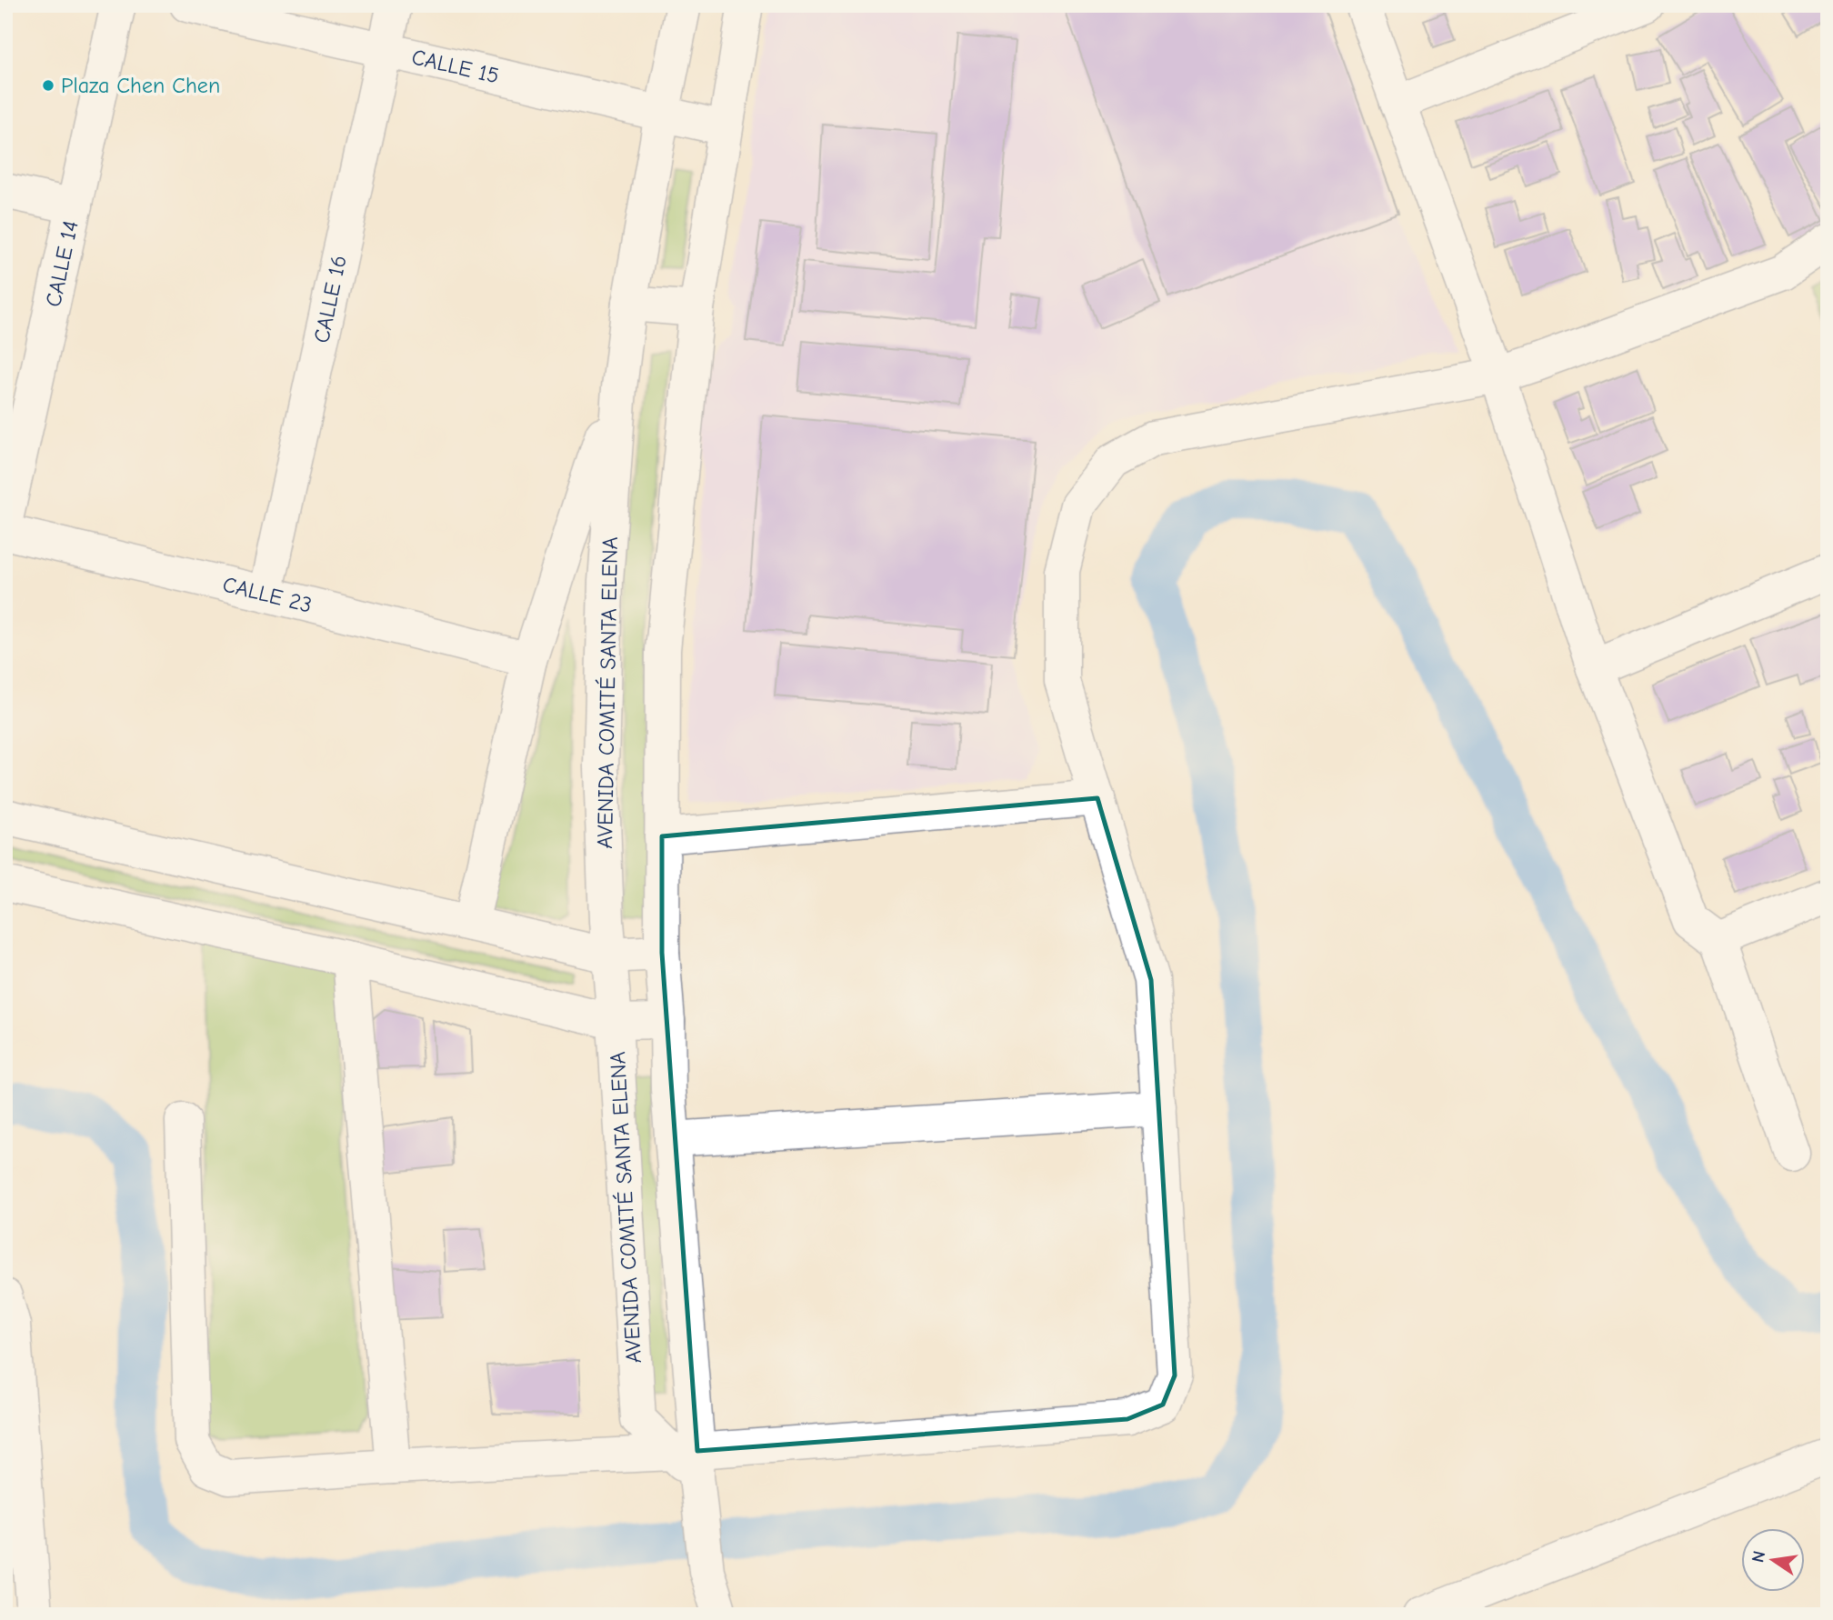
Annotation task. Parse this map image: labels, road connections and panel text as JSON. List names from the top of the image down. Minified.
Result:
{"streets":{"street":["CALLE 15","CALLE 14","CALLE 16","CALLE 23","AVENIDA COMITÉ SANTA ELENA"]},"crossings":[["CALLE 15","CALLE 16"],["CALLE 15","AVENIDA COMITÉ SANTA ELENA"],["CALLE 16","CALLE 23"]],"places":["Plaza Chen Chen"],"north":"left"}
